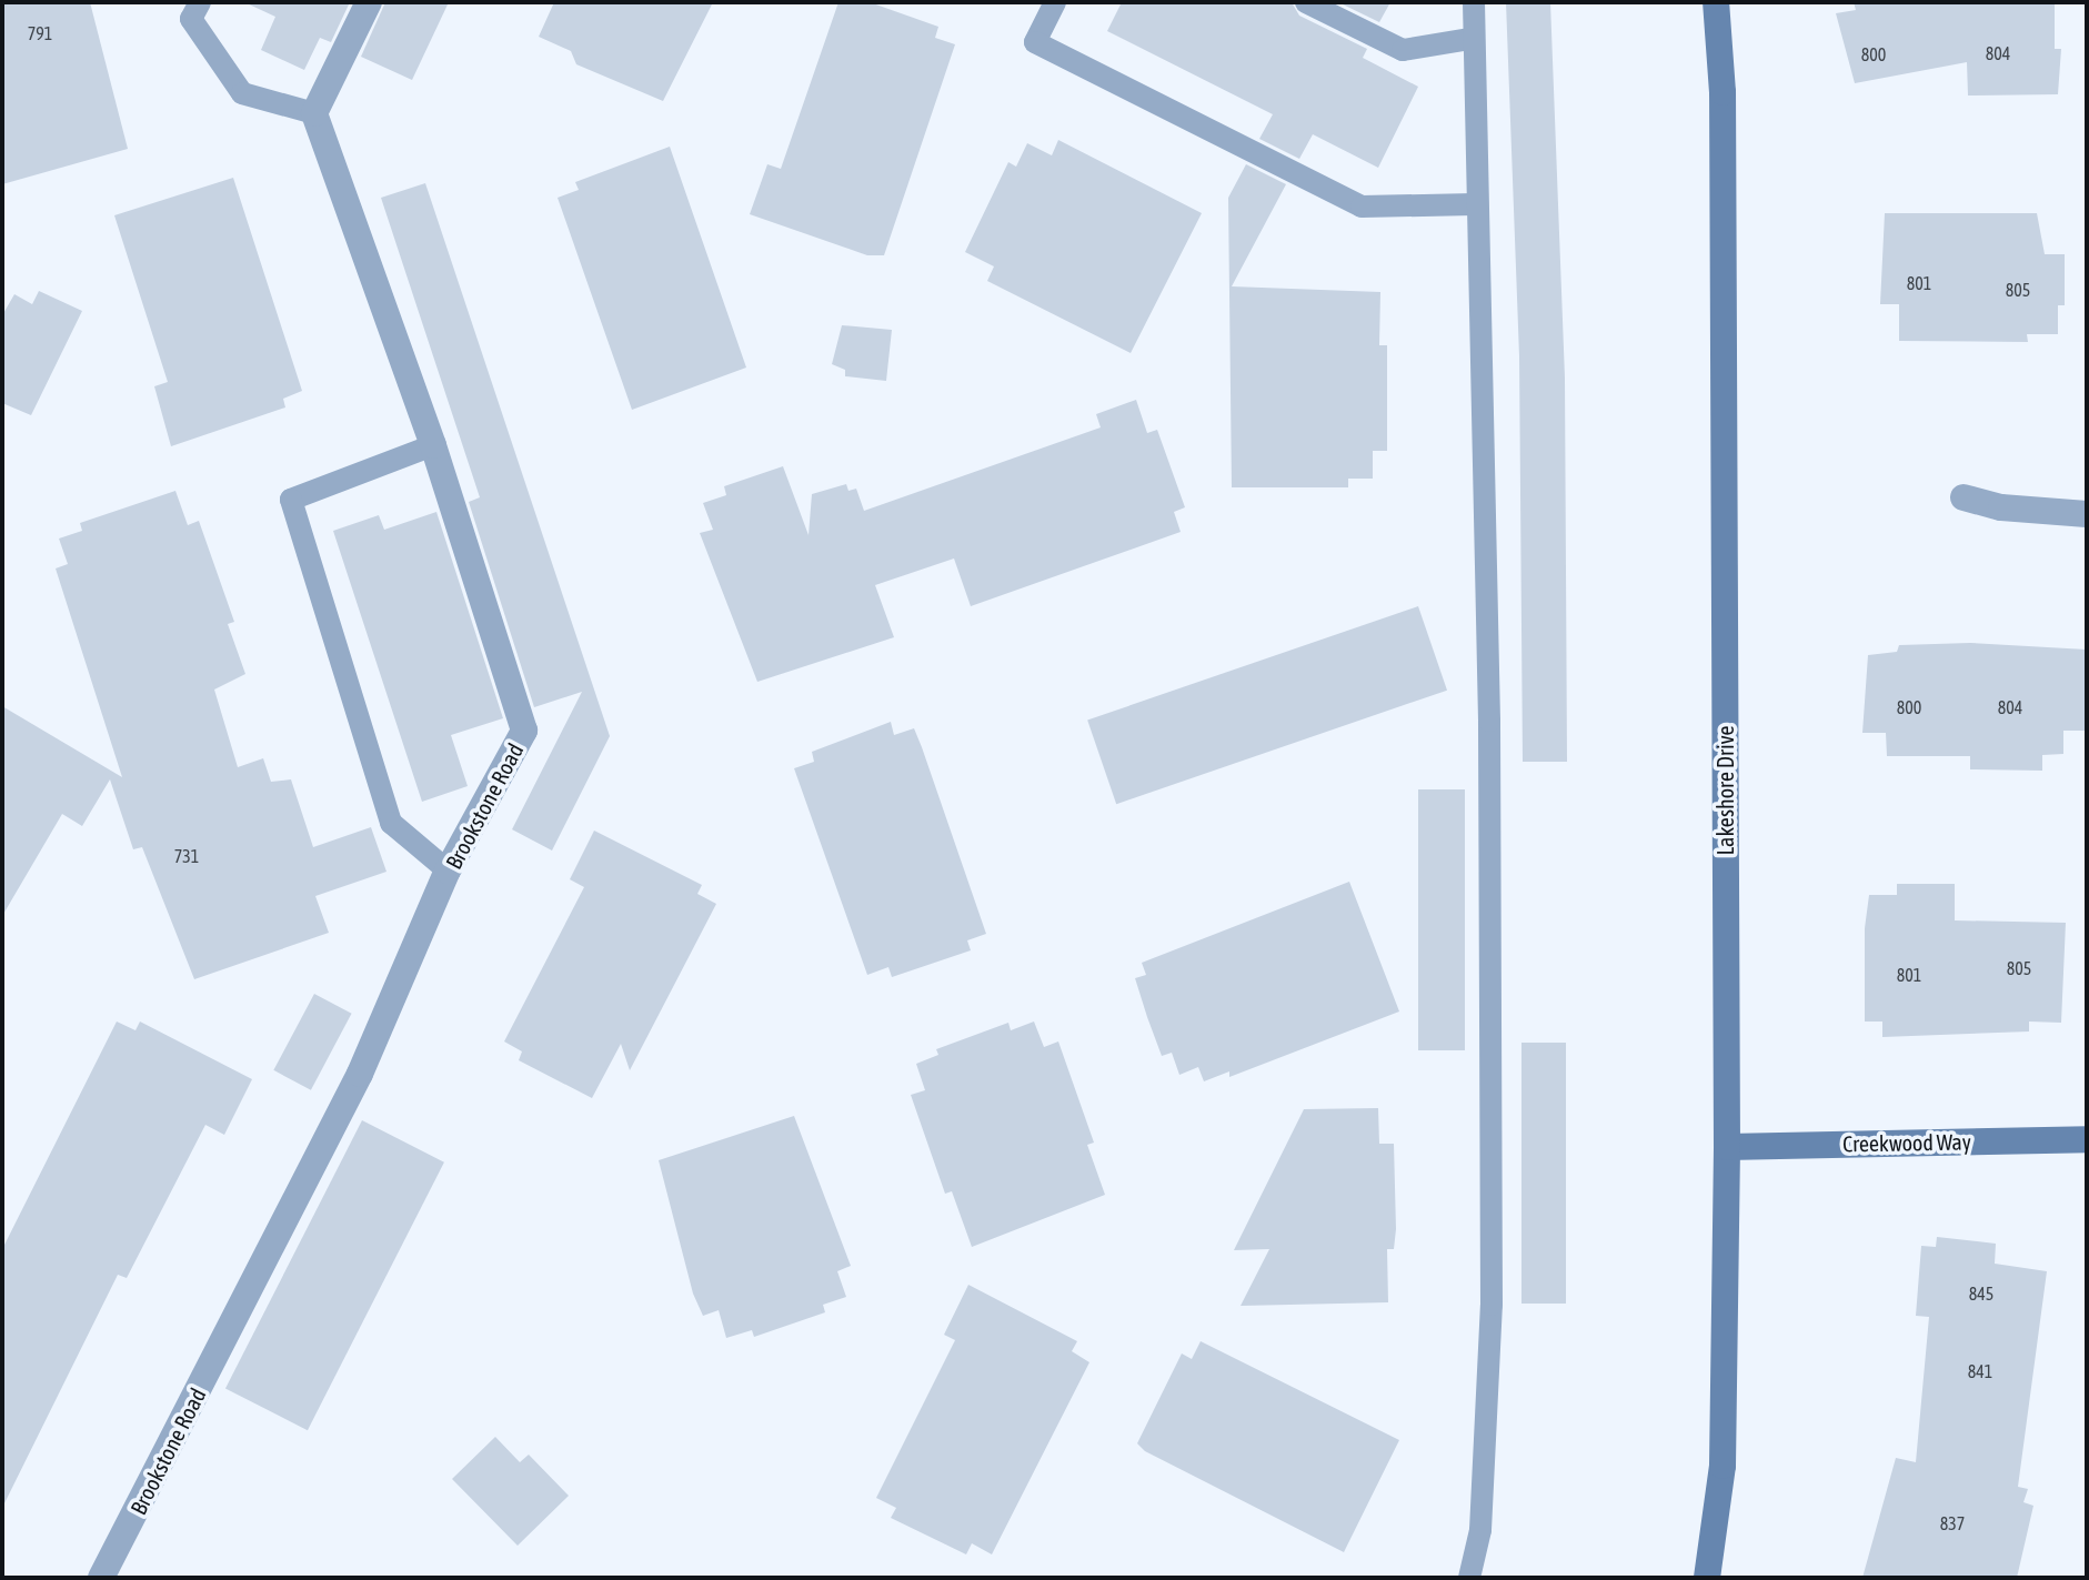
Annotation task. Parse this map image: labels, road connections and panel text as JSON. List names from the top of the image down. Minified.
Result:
{"streets":{"street":["Lakeshore Drive","Brookstone Road","Creekwood Way"]},"crossings":[["Lakeshore Drive","Creekwood Way"]],"house_numbers":["791","804","800","801","805","800","804","731","805","801","845","841","837"]}
